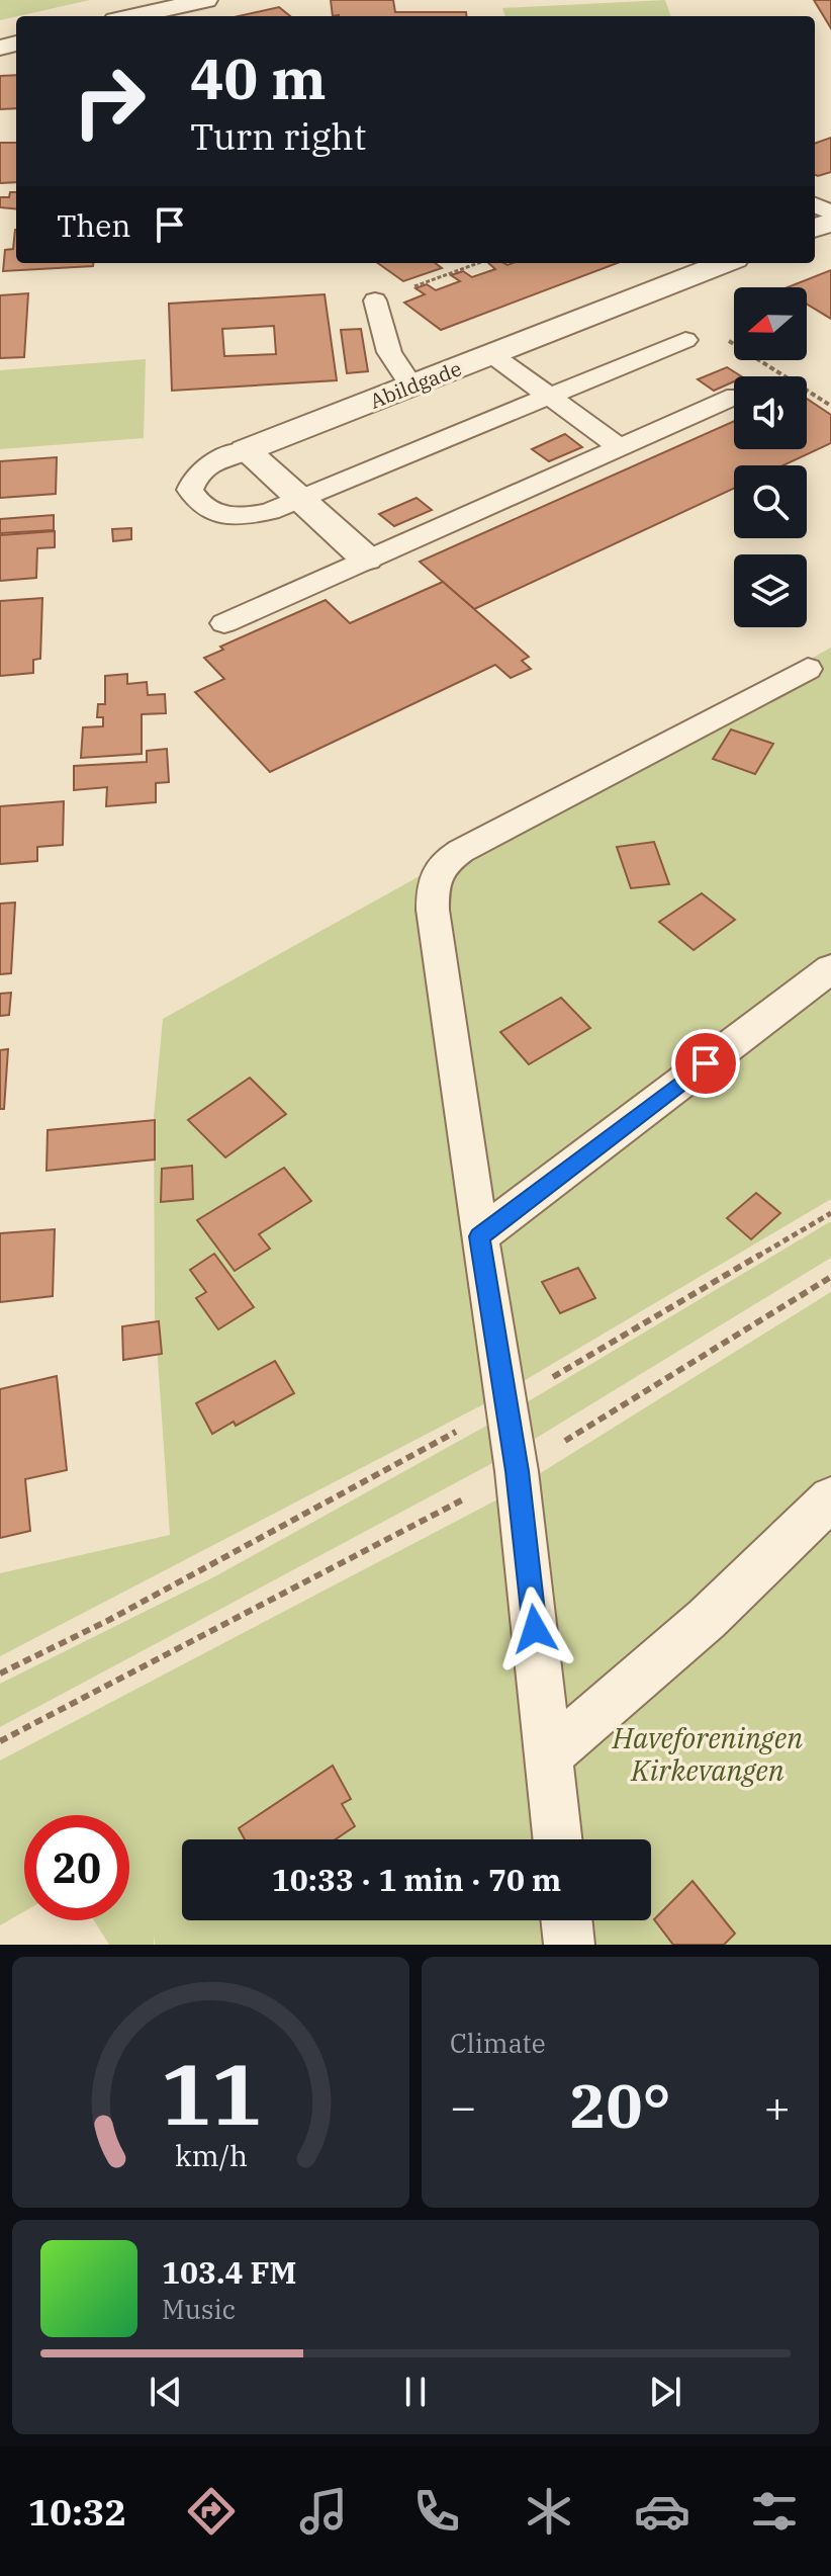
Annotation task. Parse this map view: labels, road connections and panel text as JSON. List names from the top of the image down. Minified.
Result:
{"streets":{"street":["Abildgade"]},"parks":["Haveforeningen Kirkevangen"],"north":"left","page":{"turn":["40 m","Turn right"],"then":"Then","limit":"20","trip":"10:33 · 1 min · 70 m","tile":"Climate","heat":["−","20°","+"],"song":["103.4 FM","Music"],"tabs":"10:32","gauge":["11","km/h"]}}
